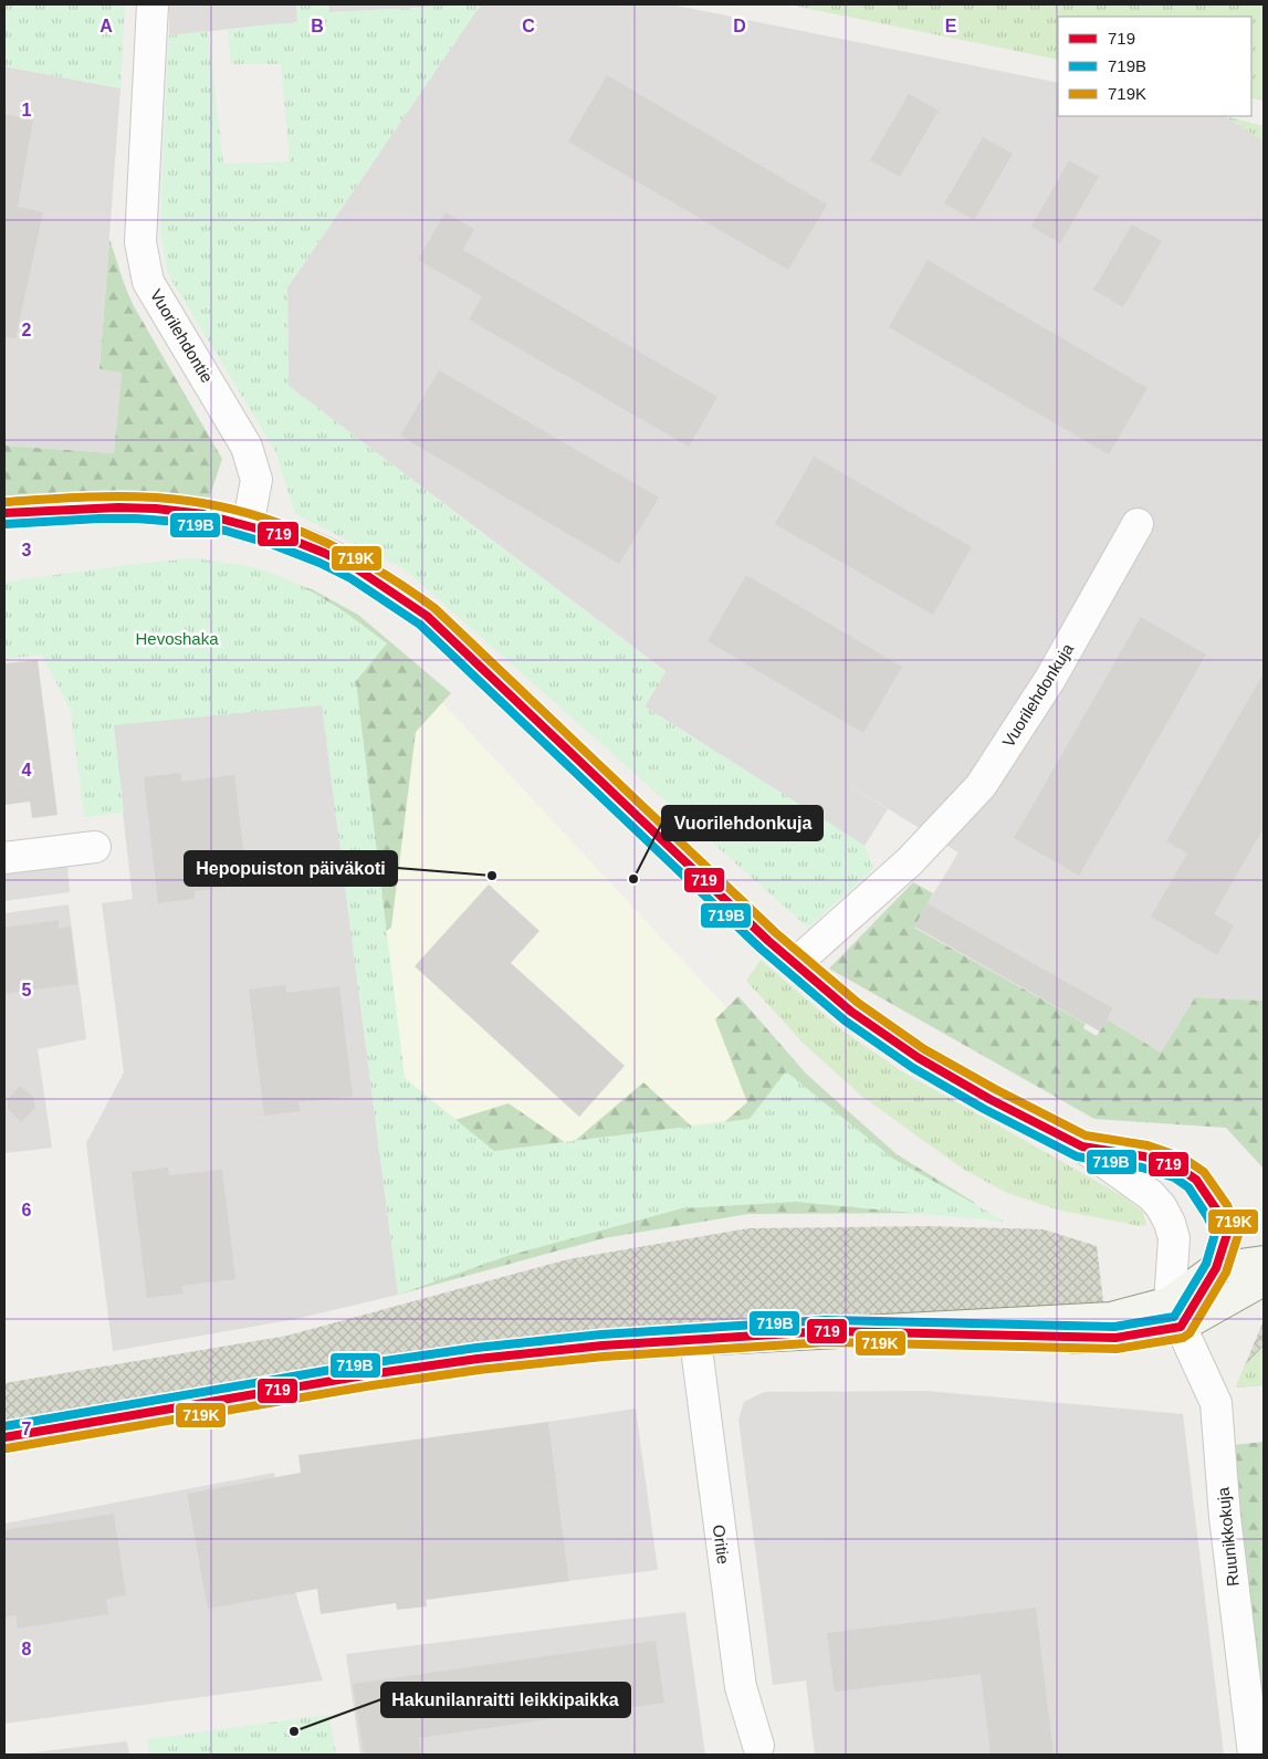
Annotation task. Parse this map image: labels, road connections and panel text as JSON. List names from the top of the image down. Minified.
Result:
{"streets":{"street":["Vuorilehdontie","Vuorilehdonkuja","Ruunikkokuja","Oritie"]},"parks":["Hevoshaka"],"places":["Hepopuiston päiväkoti","Vuorilehdonkuja","Hakunilanraitti leikkipaikka"],"lines":["transit line 719K","transit line 719","transit line 719B"],"legend":["719","719B","719K"],"grid":{"columns":["A","B","C","D","E"],"rows":["1","2","3","4","5","6","7","8"]}}
